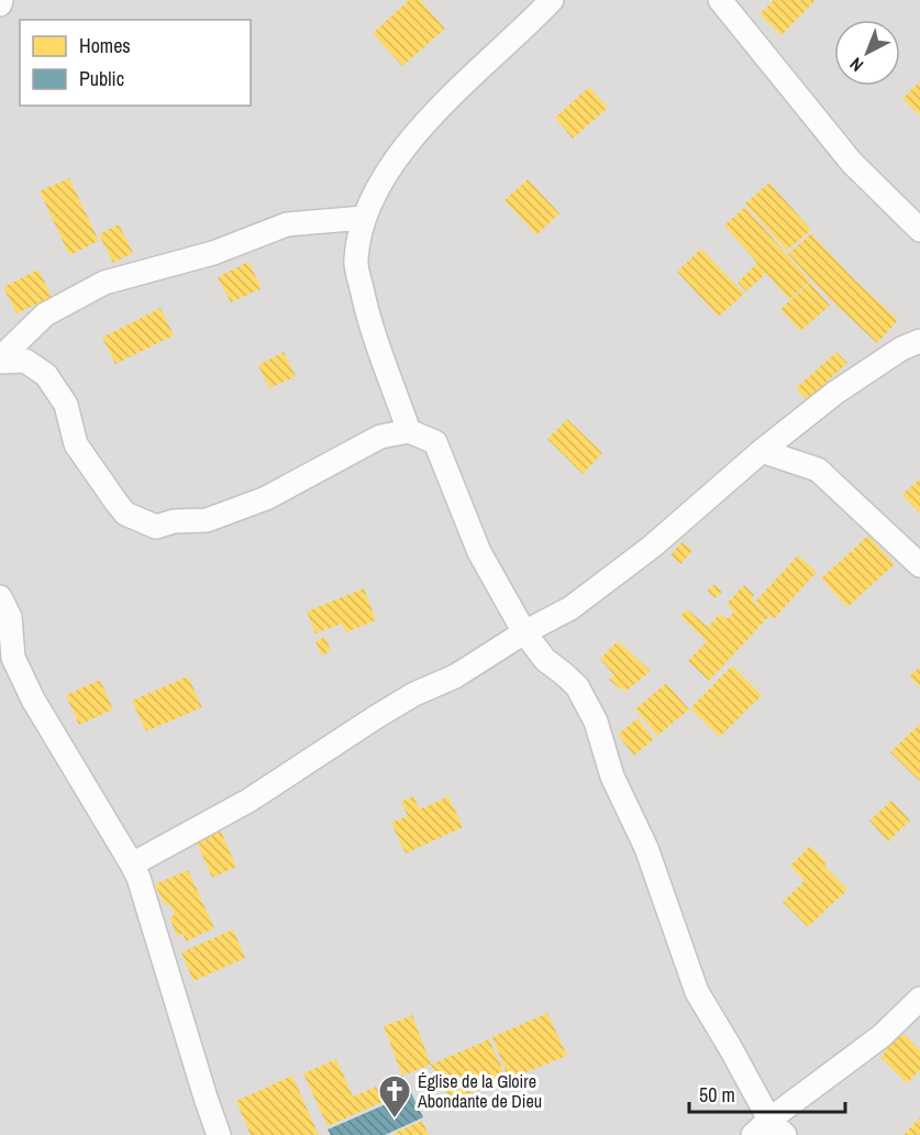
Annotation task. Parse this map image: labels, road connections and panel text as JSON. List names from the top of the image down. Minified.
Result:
{"places":{"church":["Église de la Gloire Abondante de Dieu"]},"legend":["Homes","Public"],"scale_bar":"50 m","north":"bottom left"}
